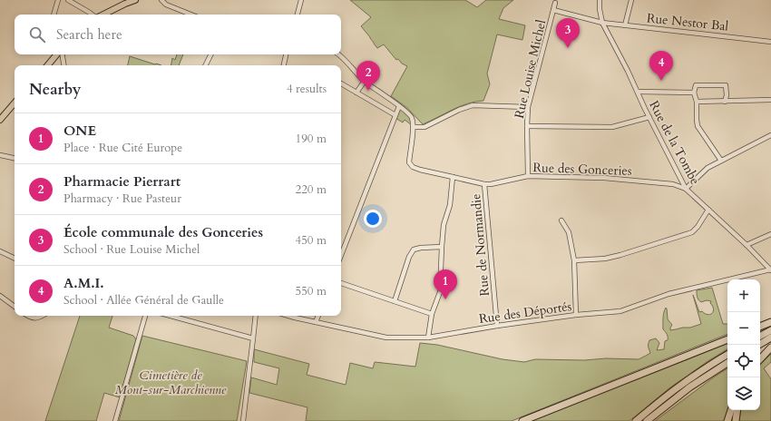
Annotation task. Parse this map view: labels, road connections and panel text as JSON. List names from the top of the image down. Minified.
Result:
{"streets":{"street":["Rue Nestor Bal","Rue Louise Michel","Rue de la Tombe","Rue des Gonceries","Rue de Normandie","Rue des Déportés"]},"crossings":[["Rue Nestor Bal","Rue Louise Michel"],["Rue Nestor Bal","Rue de la Tombe"],["Rue Louise Michel","Rue de la Tombe"],["Rue Louise Michel","Rue des Gonceries"],["Rue de la Tombe","Rue des Gonceries"],["Rue de la Tombe","Rue des Déportés"],["Rue des Gonceries","Rue de Normandie"],["Rue de Normandie","Rue des Déportés"]],"parks":["Cimetière de Mont-sur-Marchienne"],"page":{"search":"Search here","pins":["3","4","2","1"],"heading":["Nearby","4 results"],"list":[{"mark":"1","name":"ONE","note":"Place · Rue Cité Europe","value":"190 m"},{"mark":"2","name":"Pharmacie Pierrart","note":"Pharmacy · Rue Pasteur","value":"220 m"},{"mark":"3","name":"École communale des Gonceries","note":"School · Rue Louise Michel","value":"450 m"},{"mark":"4","name":"A.M.I.","note":"School · Allée Général de Gaulle","value":"550 m"}],"map_buttons":["+","−"]}}
